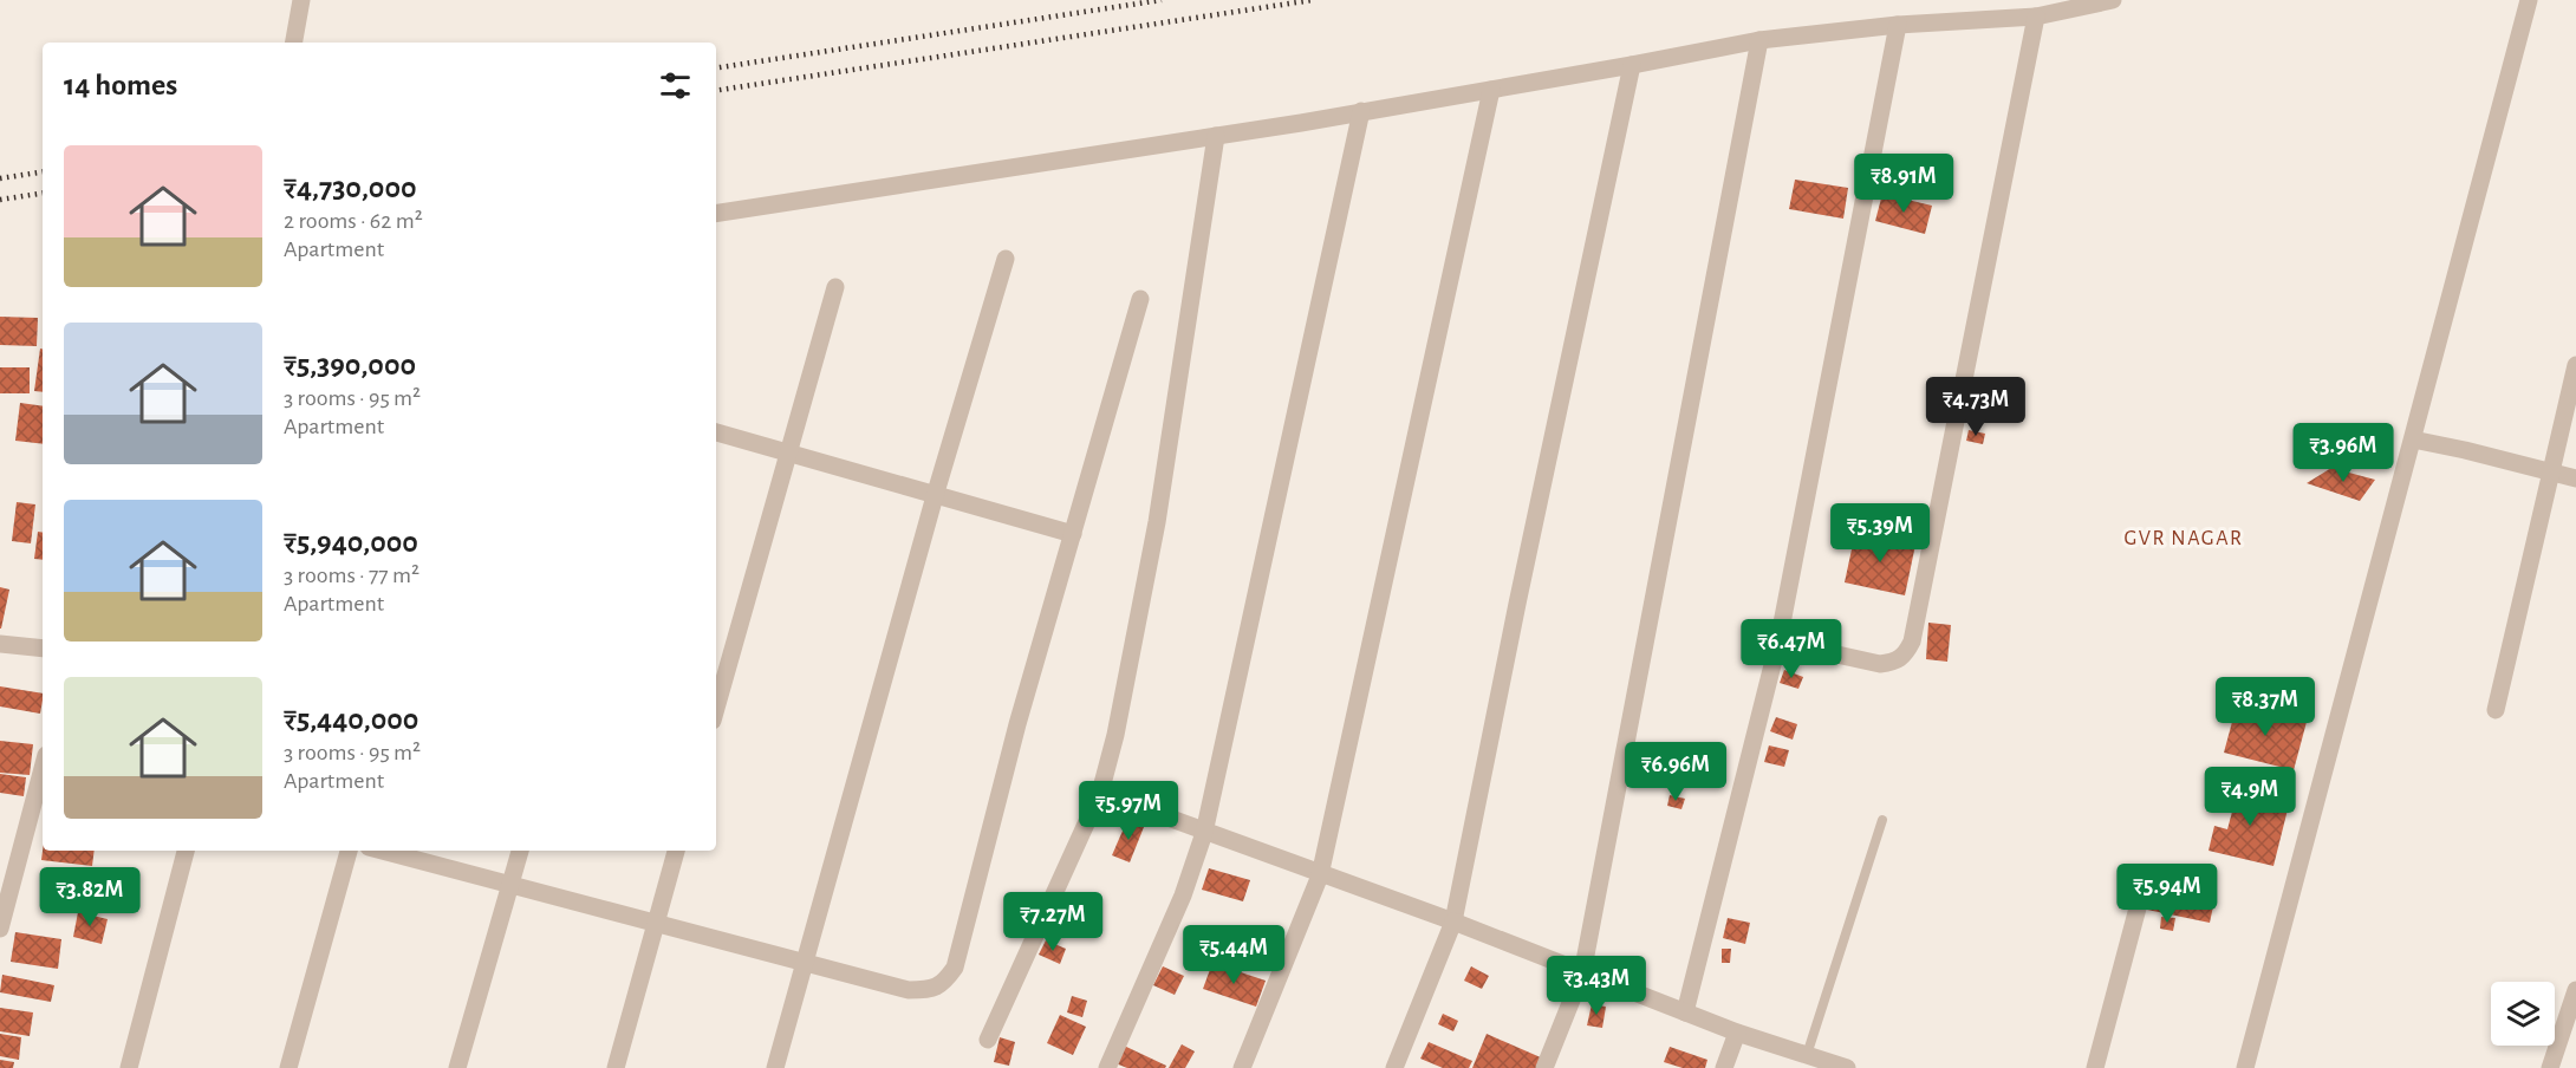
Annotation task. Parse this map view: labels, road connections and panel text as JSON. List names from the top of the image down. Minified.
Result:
{"districts":["GVR NAGAR"],"page":{"heading":"14 homes","list":[{"name":"₹4,730,000","note":"2 rooms · 62 m² · Apartment"},{"name":"₹5,390,000","note":"3 rooms · 95 m² · Apartment"},{"name":"₹5,940,000","note":"3 rooms · 77 m² · Apartment"},{"name":"₹5,440,000","note":"3 rooms · 95 m² · Apartment"}],"price":["₹8.91M","₹4.73M","₹3.96M","₹5.39M","₹6.47M","₹8.37M","₹6.96M","₹4.9M","₹5.97M","₹5.94M","₹3.82M","₹7.27M","₹5.44M","₹3.43M"]}}
